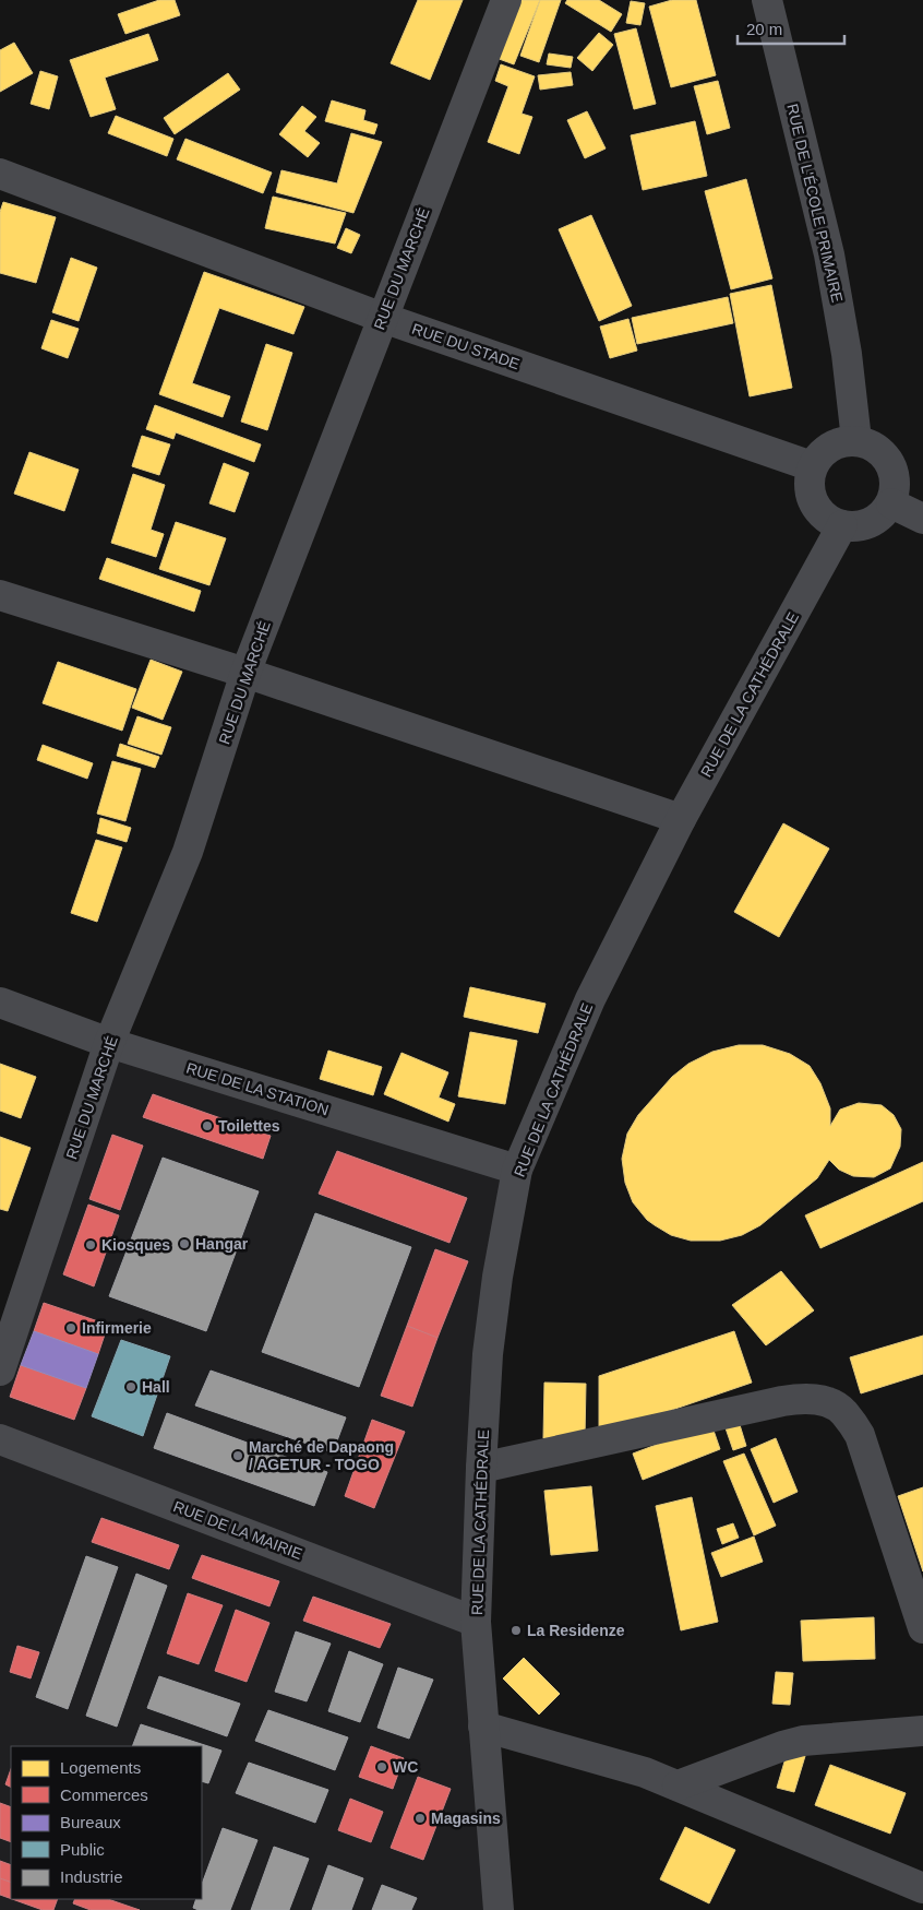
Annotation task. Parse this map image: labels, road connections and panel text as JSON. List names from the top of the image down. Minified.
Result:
{"streets":{"street":["RUE DE L'ÉCOLE PRIMAIRE","RUE DU MARCHÉ","RUE DU STADE","RUE DE LA CATHÉDRALE","RUE DE LA STATION","RUE DE LA MAIRIE"]},"crossings":[["RUE DE L'ÉCOLE PRIMAIRE","RUE DU STADE"],["RUE DE L'ÉCOLE PRIMAIRE","RUE DE LA CATHÉDRALE"],["RUE DU MARCHÉ","RUE DU STADE"],["RUE DU MARCHÉ","RUE DE LA STATION"],["RUE DU STADE","RUE DE LA CATHÉDRALE"],["RUE DE LA CATHÉDRALE","RUE DE LA STATION"],["RUE DE LA CATHÉDRALE","RUE DE LA MAIRIE"]],"places":["Toilettes","Hangar","Kiosques","Infirmerie","Hall","Marché de Dapaong / AGETUR - TOGO","La Residenze","WC","Magasins"],"legend":["Logements","Commerces","Bureaux","Public","Industrie"],"scale_bar":"20 m"}
